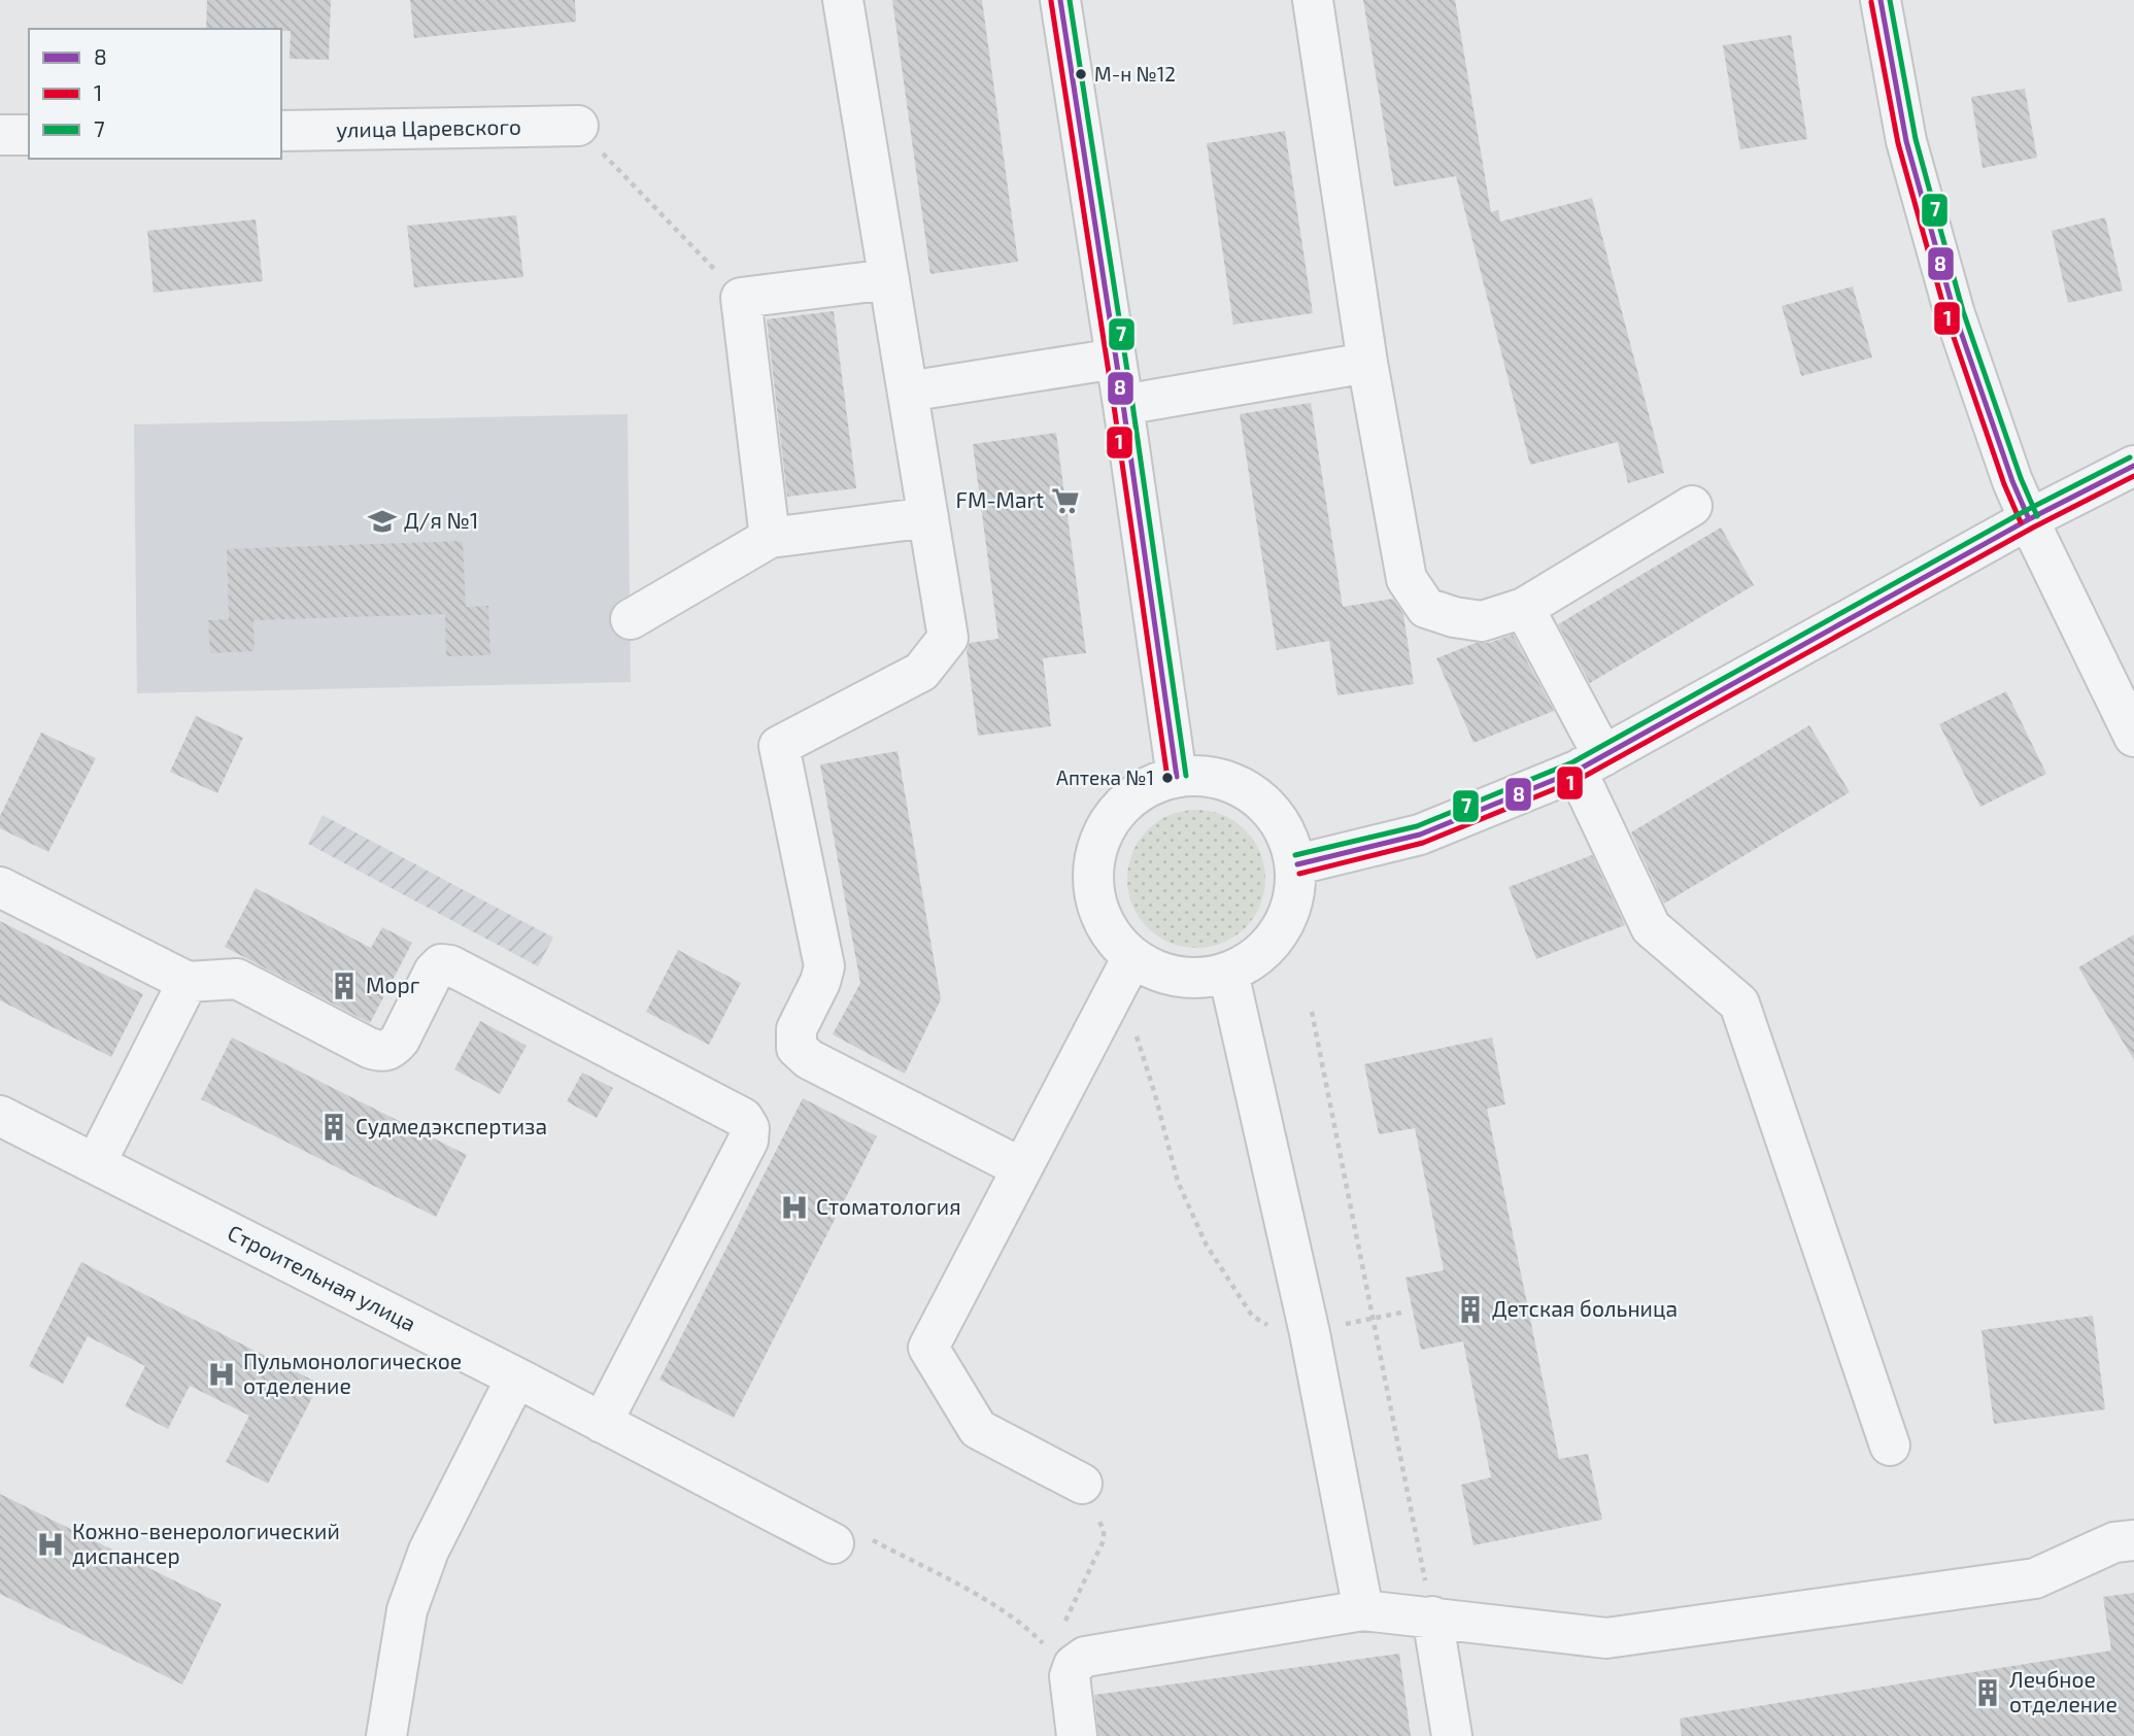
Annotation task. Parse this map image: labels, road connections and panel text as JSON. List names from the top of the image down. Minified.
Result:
{"streets":{"street":["улица Царевского","Строительная улица"]},"places":{"other":["М-н №12","Аптека №1"],"supermarket":["FM-Mart"],"school or university":["Д/я №1"],"building":["Морг","Судмедэкспертиза","Детская больница","Лечбное отделение"],"hospital":["Стоматология","Пульмонологическое отделение","Кожно-венерологический диспансер"]},"lines":["transit line 8","transit line 7","transit line 1"],"legend":["8","1","7"]}
